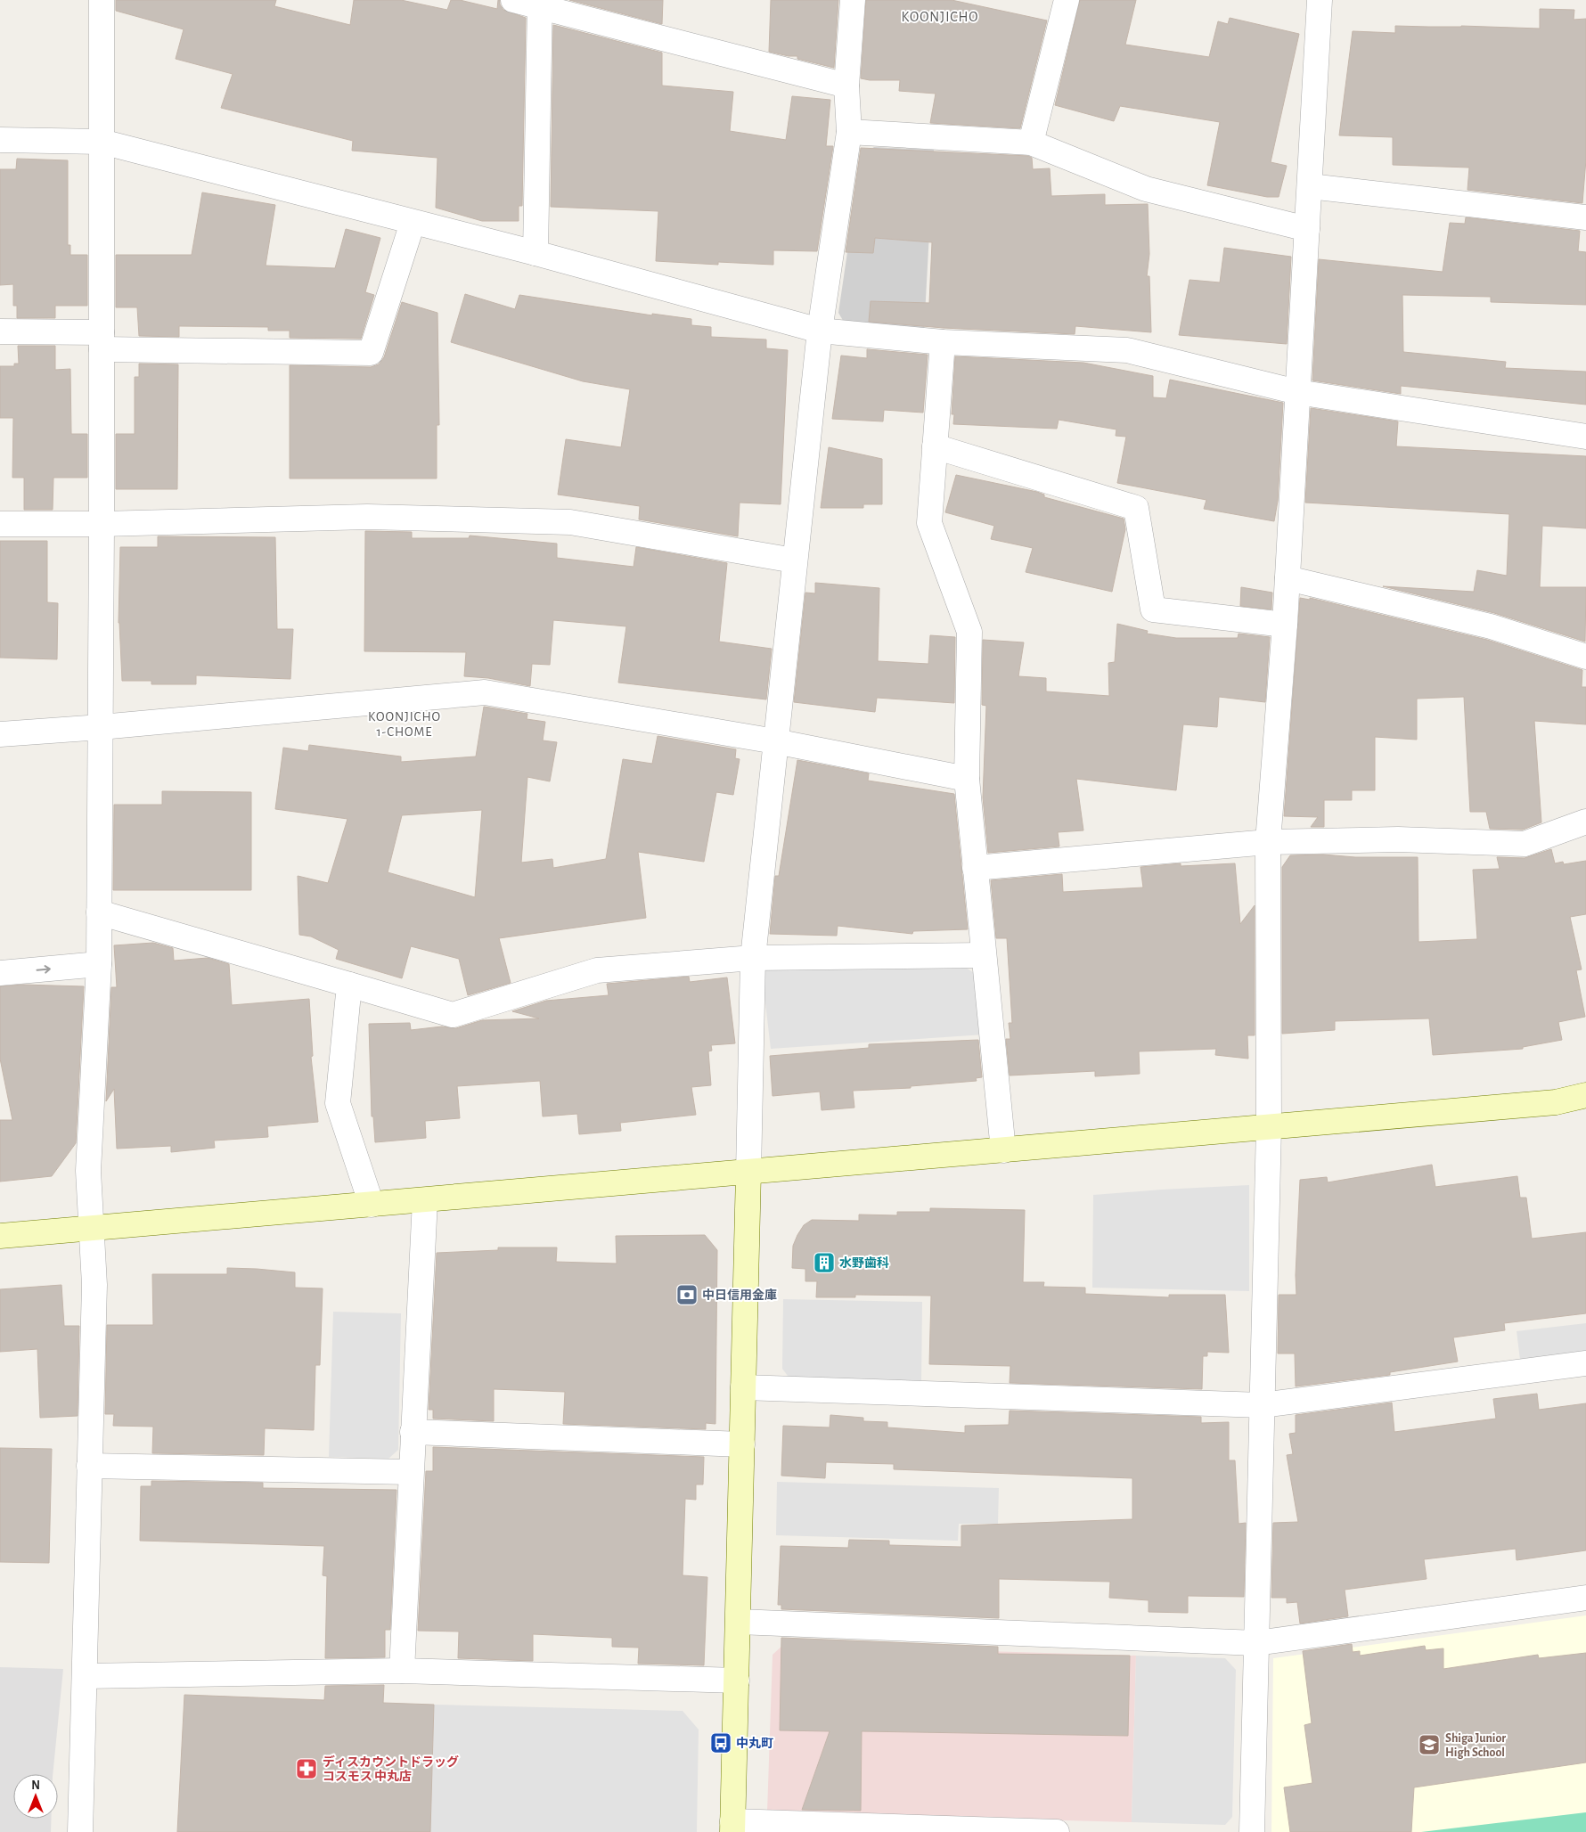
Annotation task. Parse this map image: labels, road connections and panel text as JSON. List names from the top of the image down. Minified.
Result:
{"districts":["KOONJICHO","KOONJICHO 1-CHOME"],"places":{"building":["水野歯科"],"bank":["中日信用金庫"],"bus stop":["中丸町"],"school or university":["Shiga Junior High School"],"pharmacy":["ディスカウントドラッグ コスモス 中丸店"]},"north":"top"}
